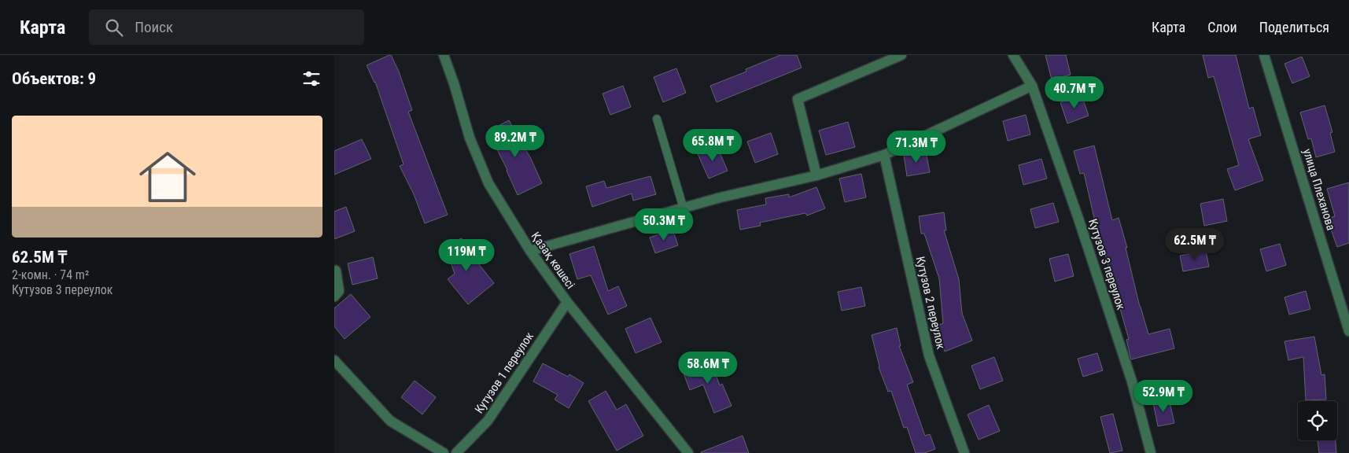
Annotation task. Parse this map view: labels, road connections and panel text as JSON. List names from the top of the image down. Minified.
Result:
{"streets":{"street":["улица Плеханова","Қазақ көшесі","Кутузов 3 переулок","Кутузов 2 переулок","Кутузов 1 переулок"]},"crossings":[["Қазақ көшесі","Кутузов 1 переулок"]],"page":{"header":"Карта","search":"Поиск","nav":["Карта","Слои","Поделиться"],"heading":"Объектов: 9","price":["40.7M ₸","89.2M ₸","65.8M ₸","71.3M ₸","50.3M ₸","62.5M ₸","119M ₸","58.6M ₸","52.9M ₸"],"list":[{"name":"62.5M ₸","note":"2-комн. · 74 m² · Кутузов 3 переулок"}]}}
